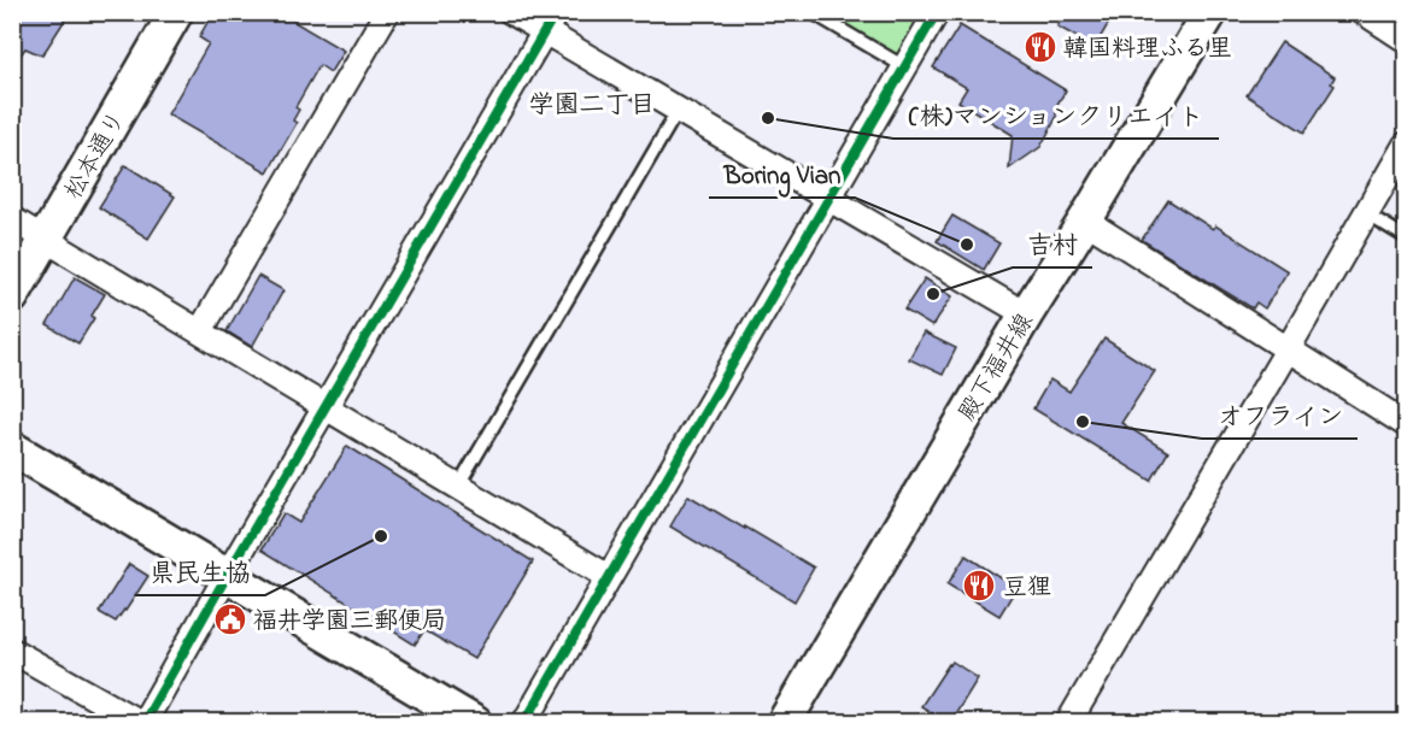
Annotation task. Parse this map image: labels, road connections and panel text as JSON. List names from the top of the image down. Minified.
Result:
{"streets":{"street":["松本通り","殿下福井線"]},"districts":["学園二丁目"],"places":{"restaurant":["韓国料理ふる里","豆狸"],"other":["(株)マンションクリエイト","Boring Vian","吉村","オフライン","県民生協"],"public building":["福井学園三郵便局"]}}
